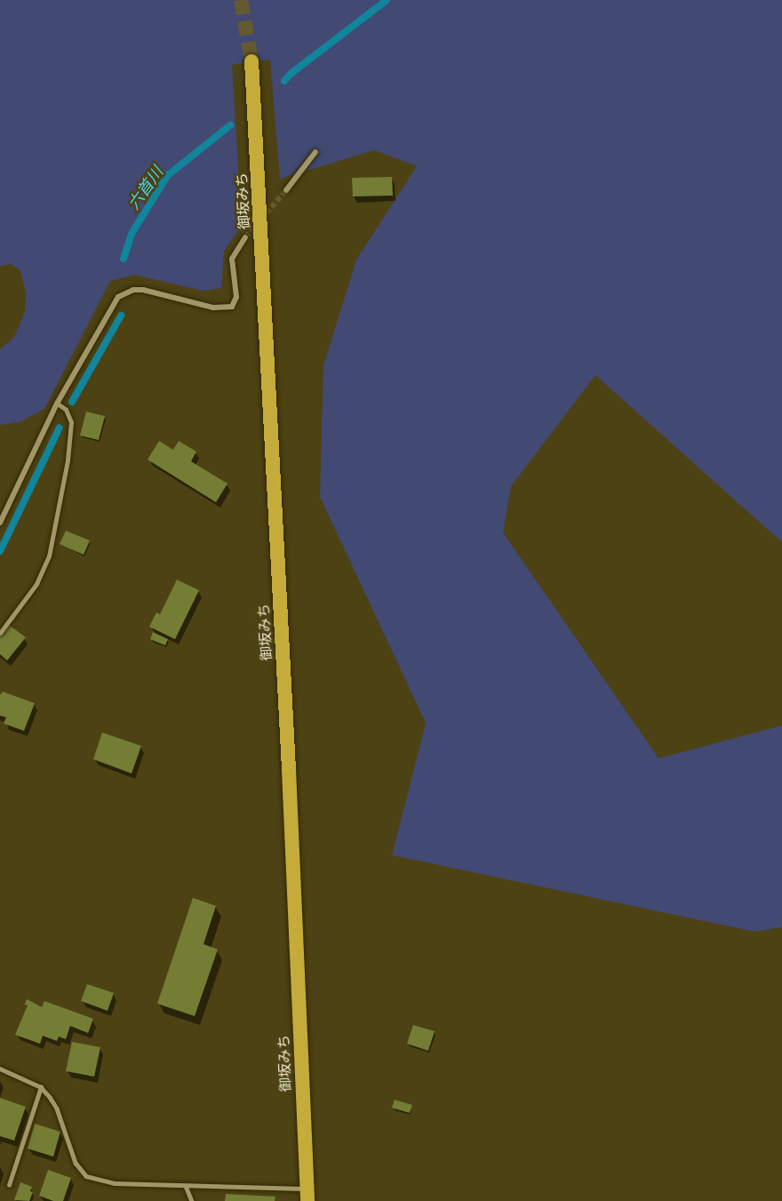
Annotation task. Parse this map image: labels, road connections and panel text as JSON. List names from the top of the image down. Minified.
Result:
{"streets":{"highway":["御坂みち"]},"water":["六首川"]}
